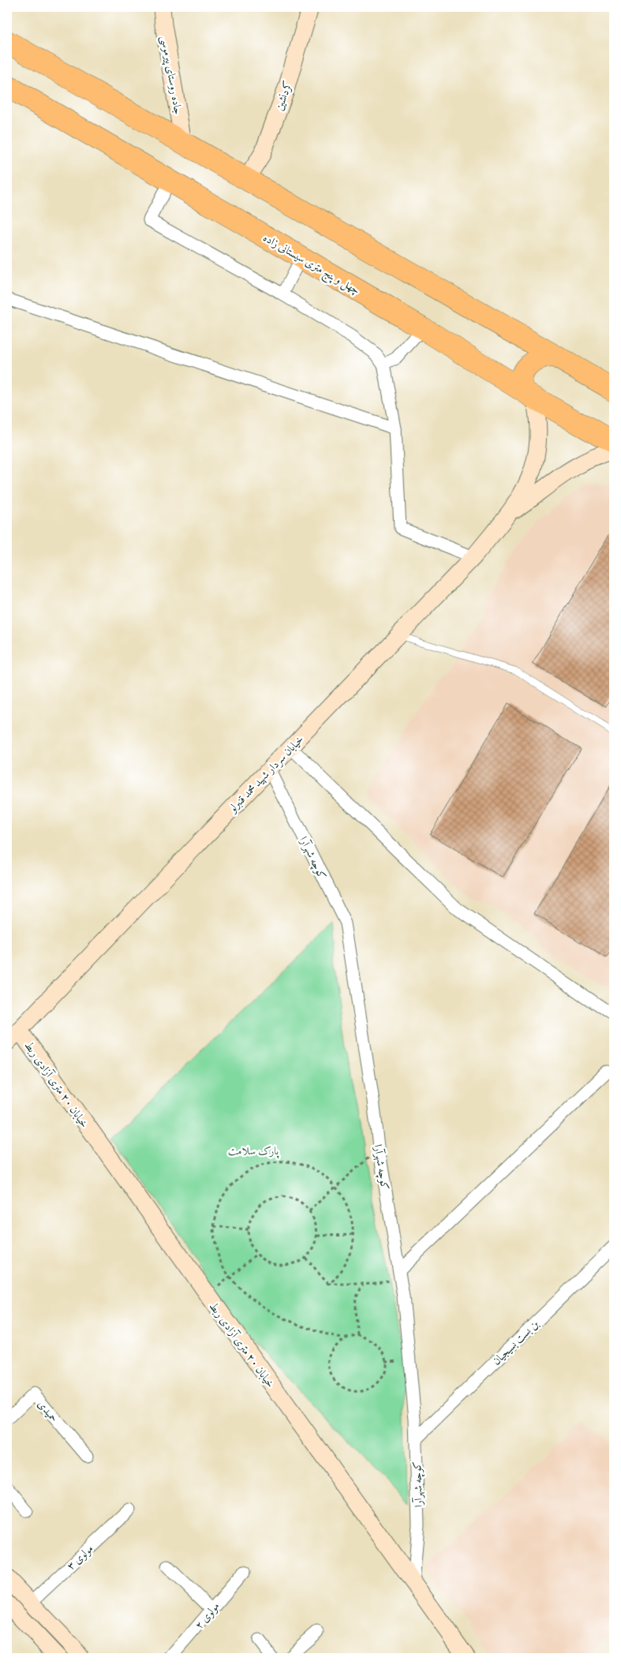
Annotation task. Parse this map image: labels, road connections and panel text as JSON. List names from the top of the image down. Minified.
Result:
{"streets":{"highway":["چهل و پنج متری سیستانی زاده"],"main road":["جاده روستای پیرموسی","کردنشین","خیابان سردار شهید محمد قنبرلو","خیابان ۲۰ متری آزادی ربط"],"street":["کوچه شهرآرا","بن بست بسیجیان","حمیدی","مولوی ۳","مولوی ۲"]},"crossings":[["خیابان سردار شهید محمد قنبرلو","کوچه شهرآرا"],["خیابان سردار شهید محمد قنبرلو","خیابان ۲۰ متری آزادی ربط"],["کوچه شهرآرا","خیابان ۲۰ متری آزادی ربط"],["کوچه شهرآرا","بن بست بسیجیان"]],"parks":["پارک سلامت"]}
